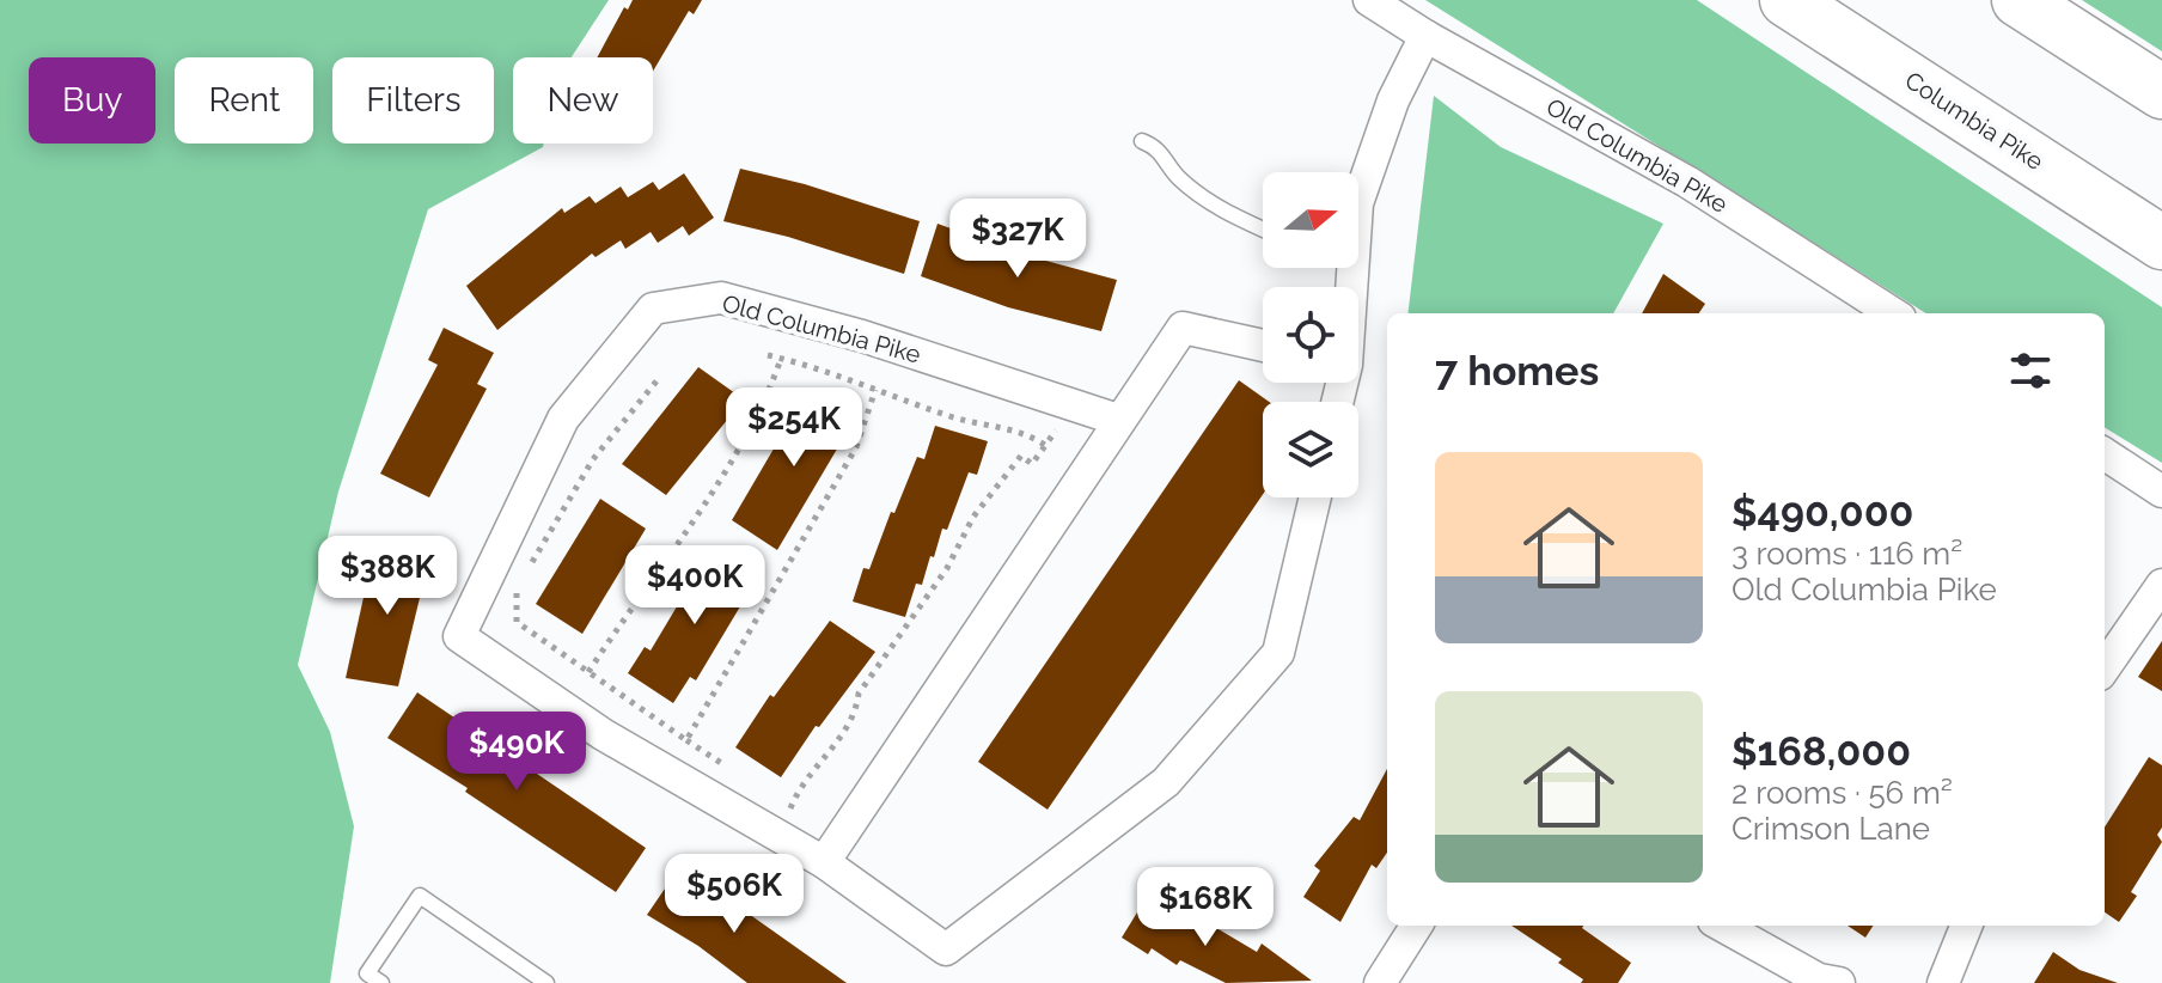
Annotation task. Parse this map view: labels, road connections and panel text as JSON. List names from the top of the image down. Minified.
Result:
{"streets":{"highway":["Columbia Pike"],"street":["Old Columbia Pike"]},"north":"right","page":{"chip":["Buy","Rent","Filters","New"],"price":["$327K","$254K","$388K","$400K","$490K","$506K","$168K"],"heading":"7 homes","list":[{"name":"$490,000","note":"3 rooms · 116 m² · Old Columbia Pike"},{"name":"$168,000","note":"2 rooms · 56 m² · Crimson Lane"}]}}
